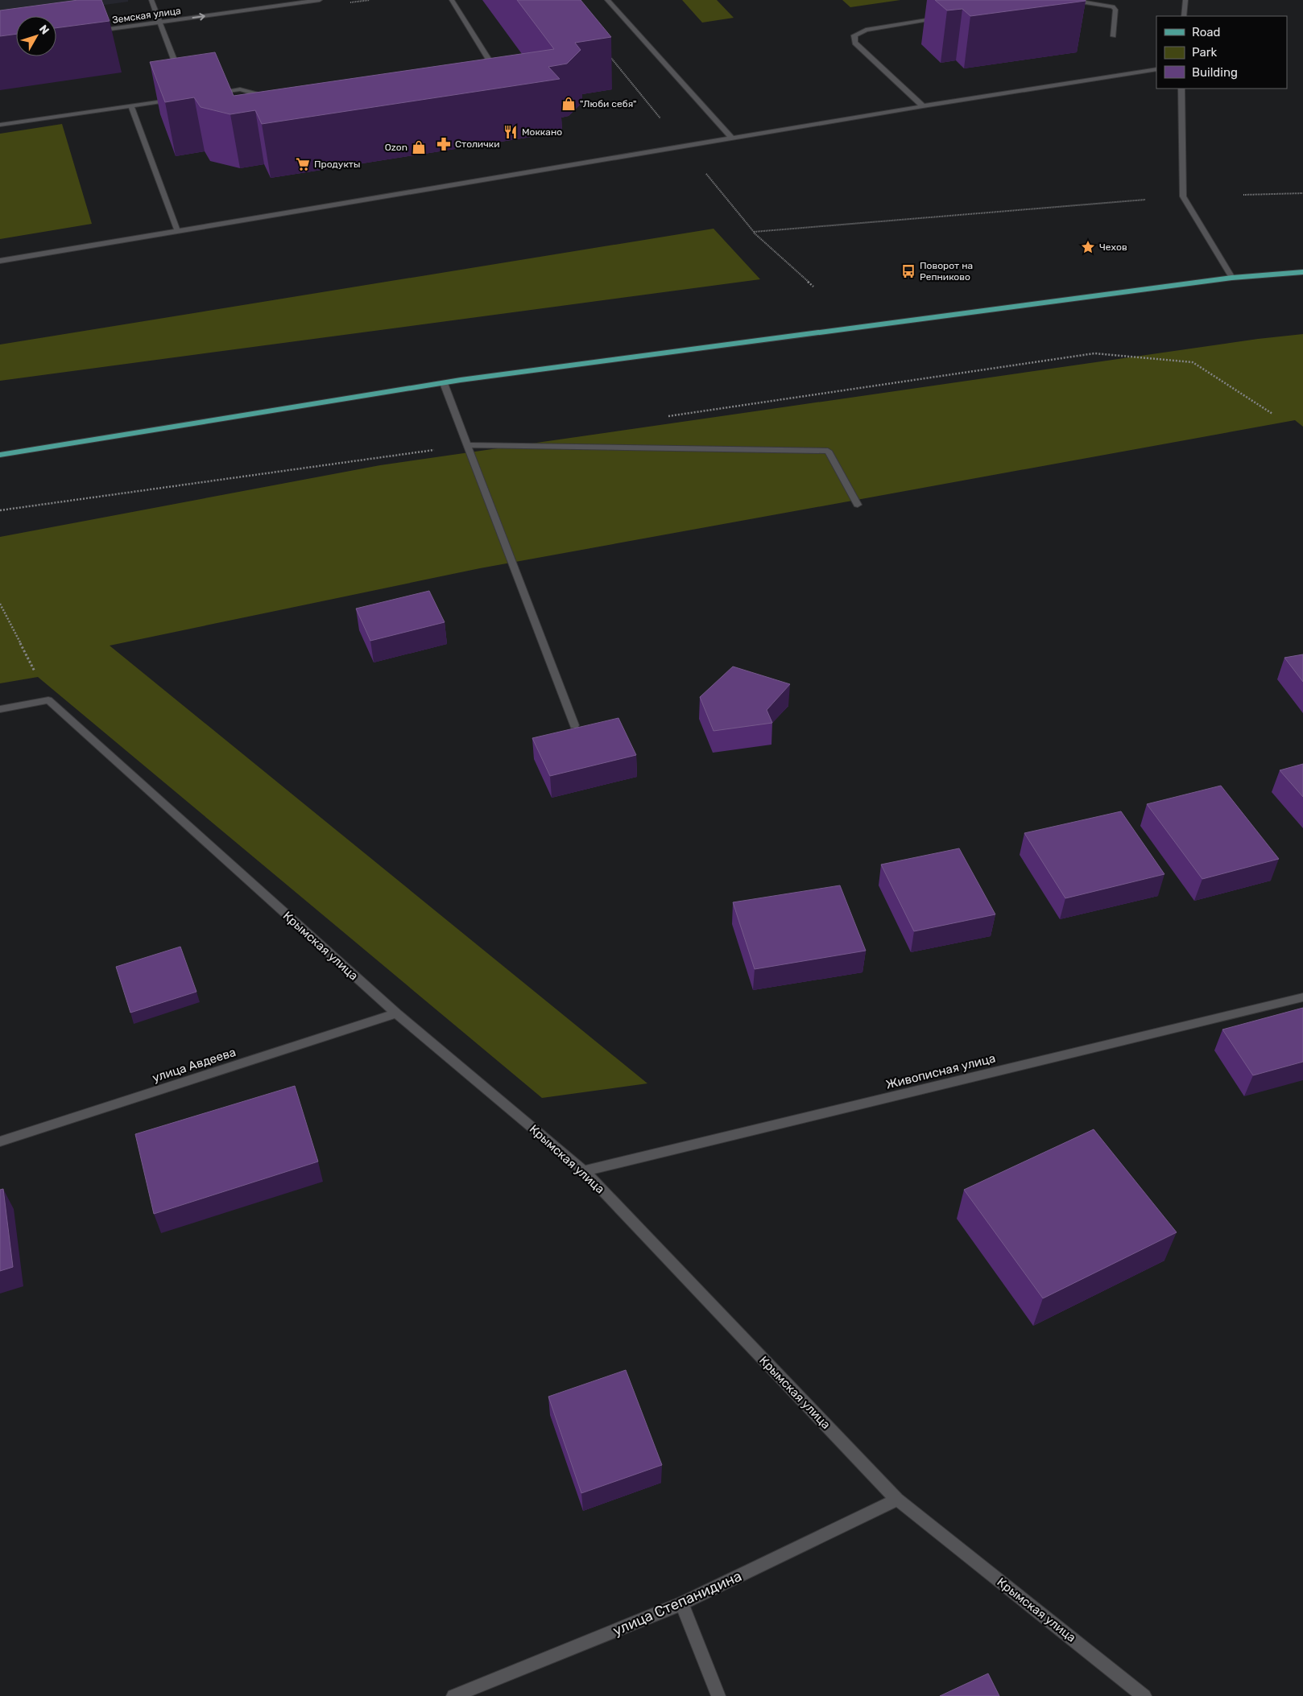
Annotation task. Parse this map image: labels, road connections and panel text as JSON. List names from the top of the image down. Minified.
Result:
{"streets":{"street":["Земская улица","Крымская улица","улица Авдеева","Живописная улица","улица Степанидина"]},"crossings":[["Крымская улица","улица Авдеева"],["Крымская улица","Живописная улица"],["Крымская улица","улица Степанидина"]],"places":{"shop":["\"Люби себя\"","Ozon"],"restaurant":["Моккано"],"pharmacy":["Столички"],"supermarket":["Продукты"],"place":["Чехов"],"bus stop":["Поворот на Репниково"]},"legend":["Road","Park","Building"],"north":"top right"}
